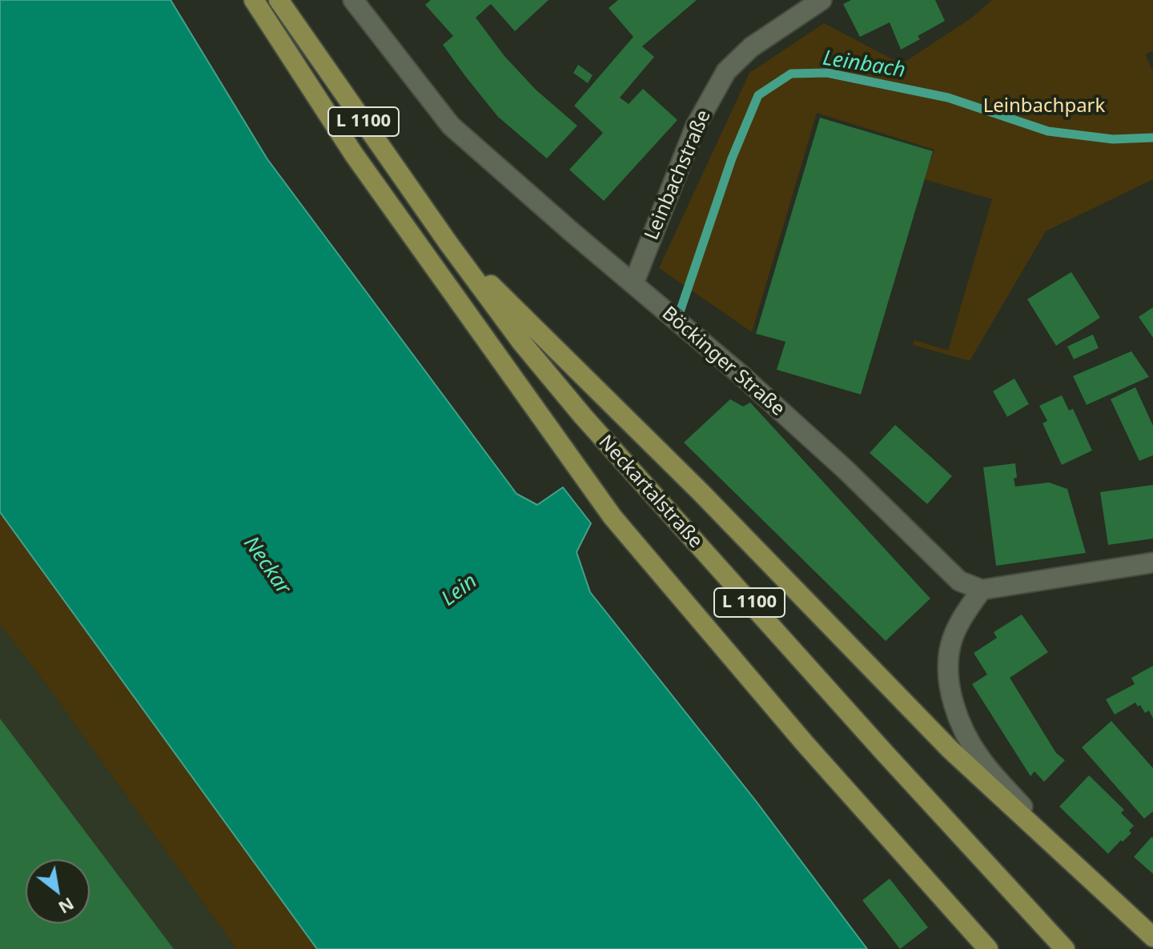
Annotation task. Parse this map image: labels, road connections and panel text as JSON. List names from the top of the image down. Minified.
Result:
{"streets":{"main road":["L 1100","Neckartalstraße"],"street":["Leinbachstraße","Böckinger Straße"]},"crossings":[["Leinbachstraße","Böckinger Straße"]],"water":["Leinbach","Neckar","Lein"],"parks":["Leinbachpark"],"north":"bottom right"}
